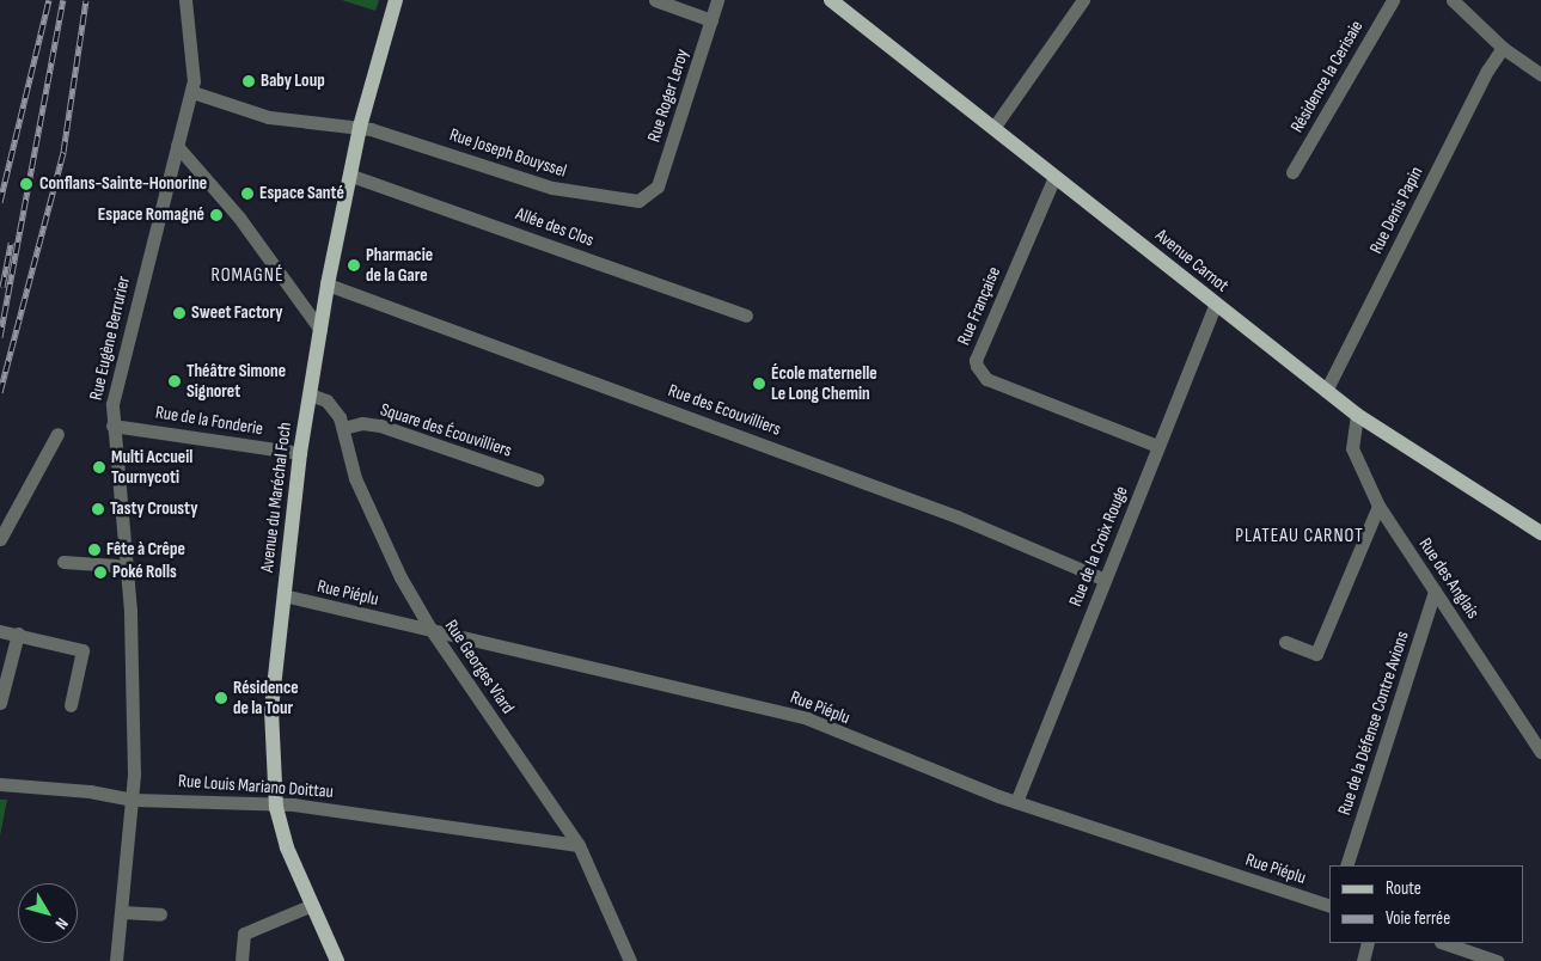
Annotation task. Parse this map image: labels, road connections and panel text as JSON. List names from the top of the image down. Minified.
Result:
{"streets":{"main road":["Avenue Carnot","Avenue du Maréchal Foch"],"street":["Résidence la Cerisaie","Rue Roger Leroy","Rue Joseph Bouyssel","Rue Denis Papin","Allée des Clos","Rue Française","Rue Eugène Berrurier","Rue des Ecouvilliers","Rue de la Fonderie","Square des Écouvilliers","Rue de la Croix Rouge","Rue des Anglais","Rue Piéplu","Rue Georges Viard","Rue de la Défense Contre Avions","Rue Louis Mariano Doittau"]},"crossings":[["Rue Roger Leroy","Rue Joseph Bouyssel"],["Rue Joseph Bouyssel","Rue Eugène Berrurier"],["Rue Joseph Bouyssel","Avenue du Maréchal Foch"],["Rue Denis Papin","Avenue Carnot"],["Allée des Clos","Avenue du Maréchal Foch"],["Avenue Carnot","Rue Française"],["Avenue Carnot","Rue de la Croix Rouge"],["Avenue Carnot","Rue des Anglais"],["Rue Française","Rue de la Croix Rouge"],["Rue Eugène Berrurier","Rue de la Fonderie"],["Rue Eugène Berrurier","Rue Louis Mariano Doittau"],["Rue des Ecouvilliers","Avenue du Maréchal Foch"],["Rue des Ecouvilliers","Rue de la Croix Rouge"],["Rue de la Fonderie","Avenue du Maréchal Foch"],["Square des Écouvilliers","Rue Georges Viard"],["Avenue du Maréchal Foch","Rue Piéplu"],["Avenue du Maréchal Foch","Rue Georges Viard"],["Avenue du Maréchal Foch","Rue Louis Mariano Doittau"],["Rue de la Croix Rouge","Rue Piéplu"],["Rue des Anglais","Rue de la Défense Contre Avions"],["Rue Piéplu","Rue Georges Viard"],["Rue Georges Viard","Rue Louis Mariano Doittau"]],"districts":["ROMAGNÉ","PLATEAU CARNOT"],"places":["Baby Loup","Conflans-Sainte-Honorine","Espace Santé","Espace Romagné","Pharmacie de la Gare","Sweet Factory","Théâtre Simone Signoret","École maternelle Le Long Chemin","Multi Accueil Tournycoti","Tasty Crousty","Fête à Crêpe","Poké Rolls","Résidence de la Tour"],"legend":["Route","Voie ferrée"],"north":"bottom right"}
